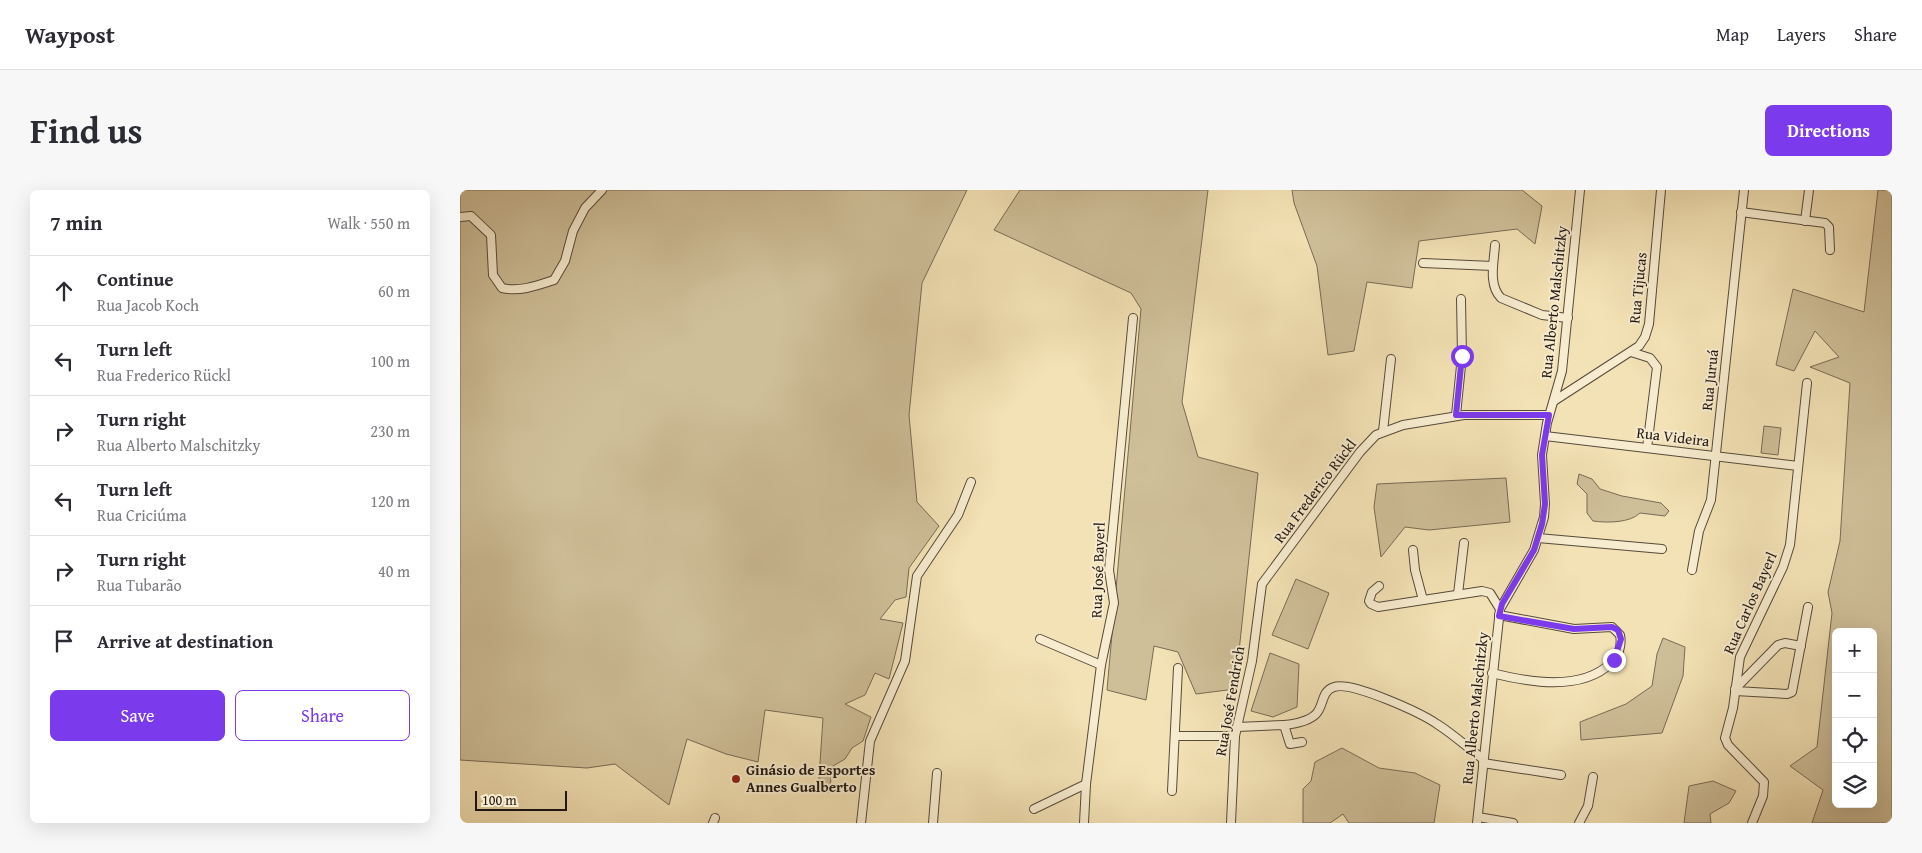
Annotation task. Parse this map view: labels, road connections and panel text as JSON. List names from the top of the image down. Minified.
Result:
{"streets":{"street":["Rua Tijucas","Rua Alberto Malschitzky","Rua Juruá","Rua Videira","Rua Frederico Rückl","Rua José Bayerl","Rua Carlos Bayerl","Rua José Fendrich"]},"crossings":[["Rua Tijucas","Rua Alberto Malschitzky"],["Rua Alberto Malschitzky","Rua Videira"],["Rua Alberto Malschitzky","Rua Frederico Rückl"],["Rua Juruá","Rua Videira"],["Rua Videira","Rua Carlos Bayerl"],["Rua Frederico Rückl","Rua José Fendrich"]],"places":["Ginásio de Esportes Annes Gualberto"],"scale_bar":"100 m","page":{"header":"Waypost","nav":["Map","Layers","Share"],"title":"Find us","buttons":["Directions",["Save","Share"]],"heading":["7 min","Walk · 550 m"],"list":[["Continue","Rua Jacob Koch","60 m"],["Turn left","Rua Frederico Rückl","100 m"],["Turn right","Rua Alberto Malschitzky","230 m"],["Turn left","Rua Criciúma","120 m"],["Turn right","Rua Tubarão","40 m"],"Arrive at destination"],"map_buttons":["+","−"],"scale":"100 m"}}
